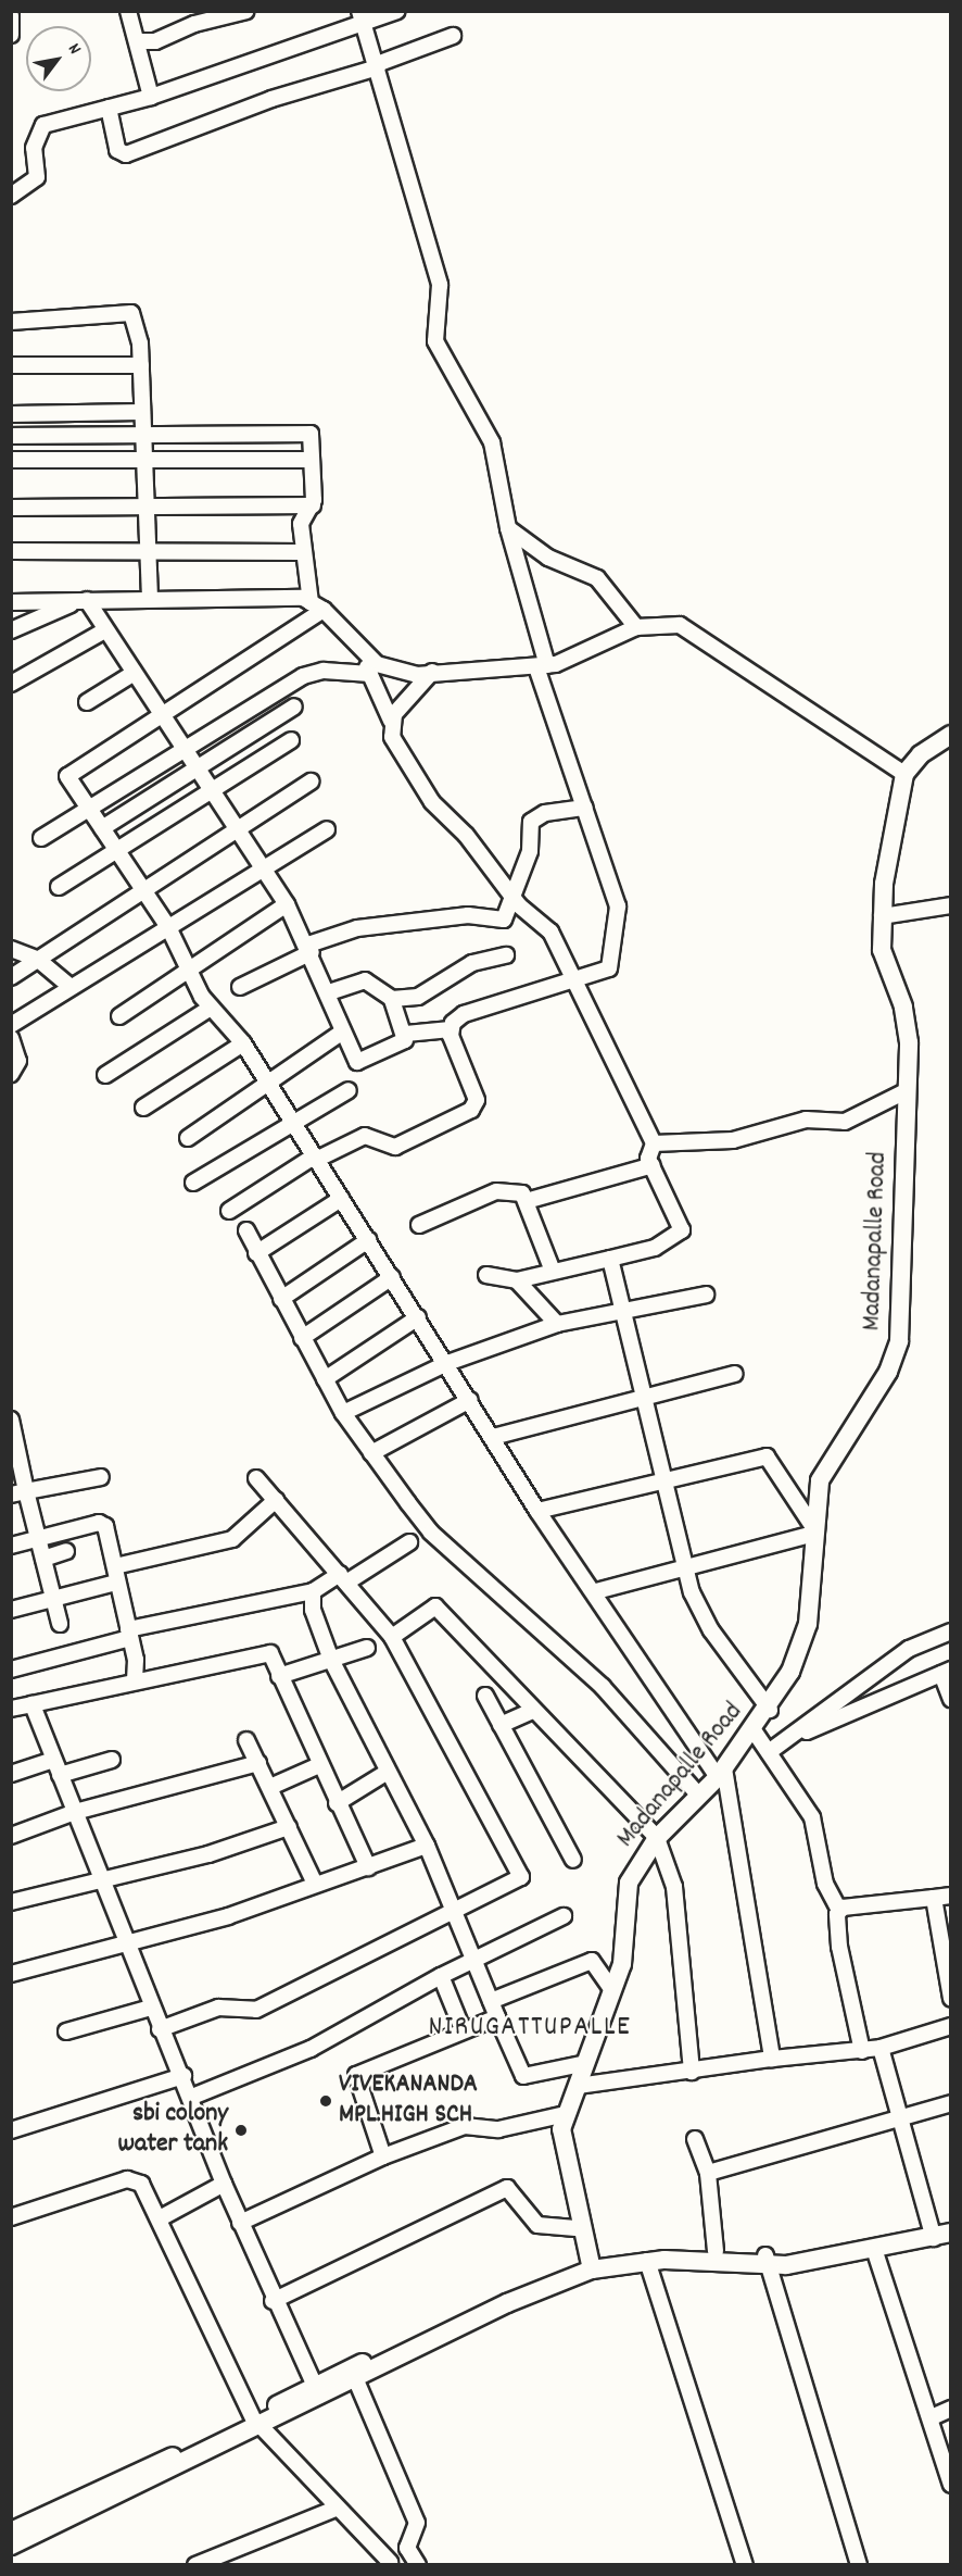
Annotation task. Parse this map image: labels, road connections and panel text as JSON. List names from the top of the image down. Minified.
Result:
{"streets":{"main road":["Madanapalle Road"]},"districts":["NIRUGATTUPALLE"],"places":["VIVEKANANDA MPL.HIGH SCH","sbi colony water tank"],"north":"top right"}
